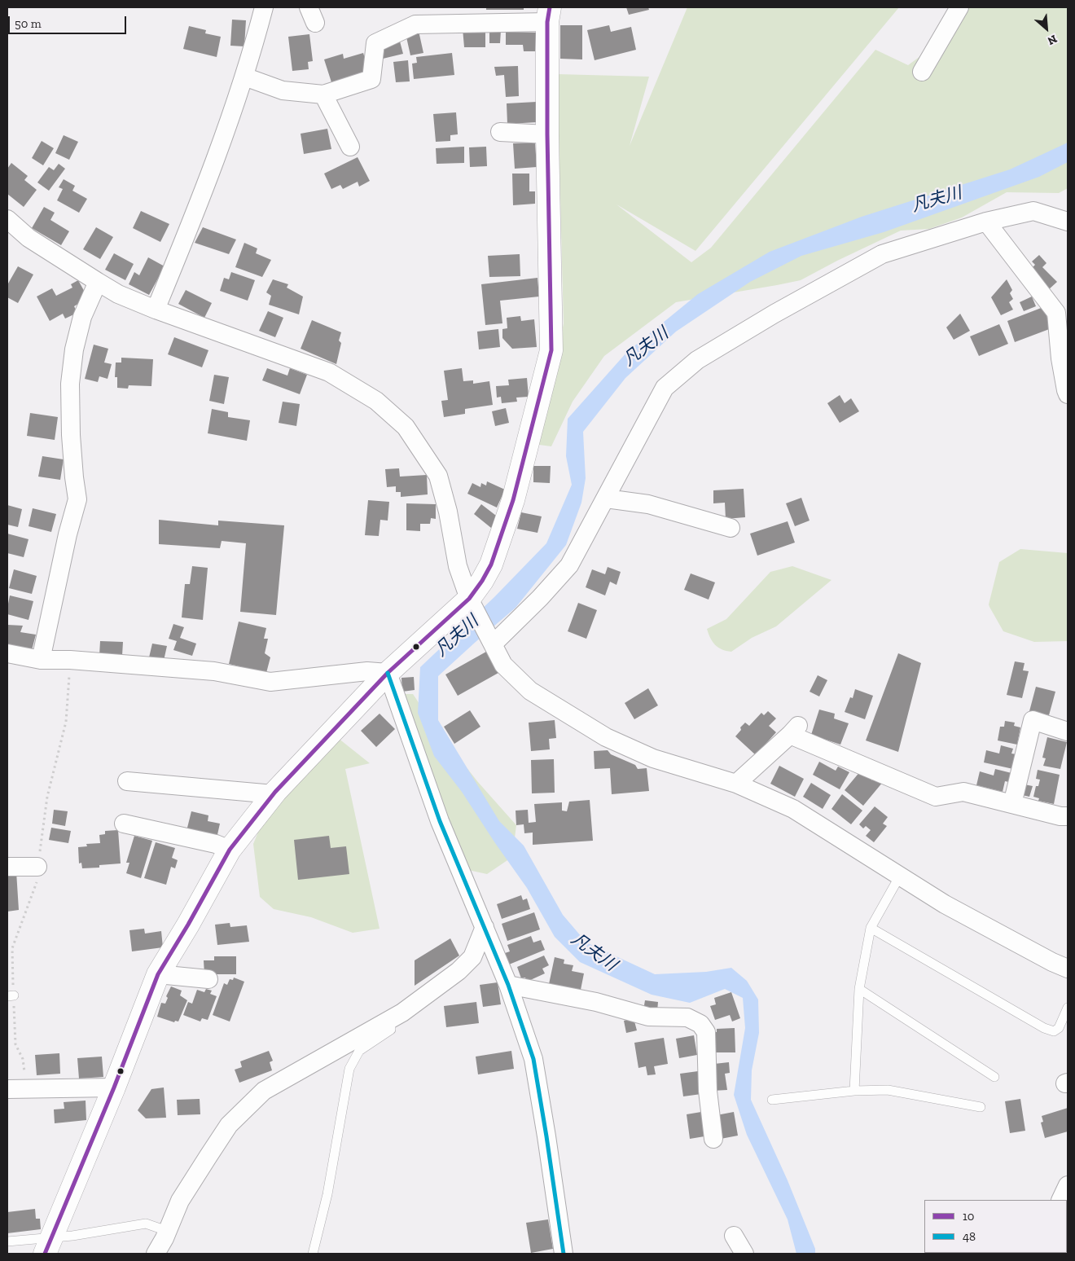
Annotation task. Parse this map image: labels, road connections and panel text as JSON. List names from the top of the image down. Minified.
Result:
{"water":["凡夫川"],"lines":["transit line 10","transit line 48"],"legend":["10","48"],"scale_bar":"50 m","north":"bottom right"}
